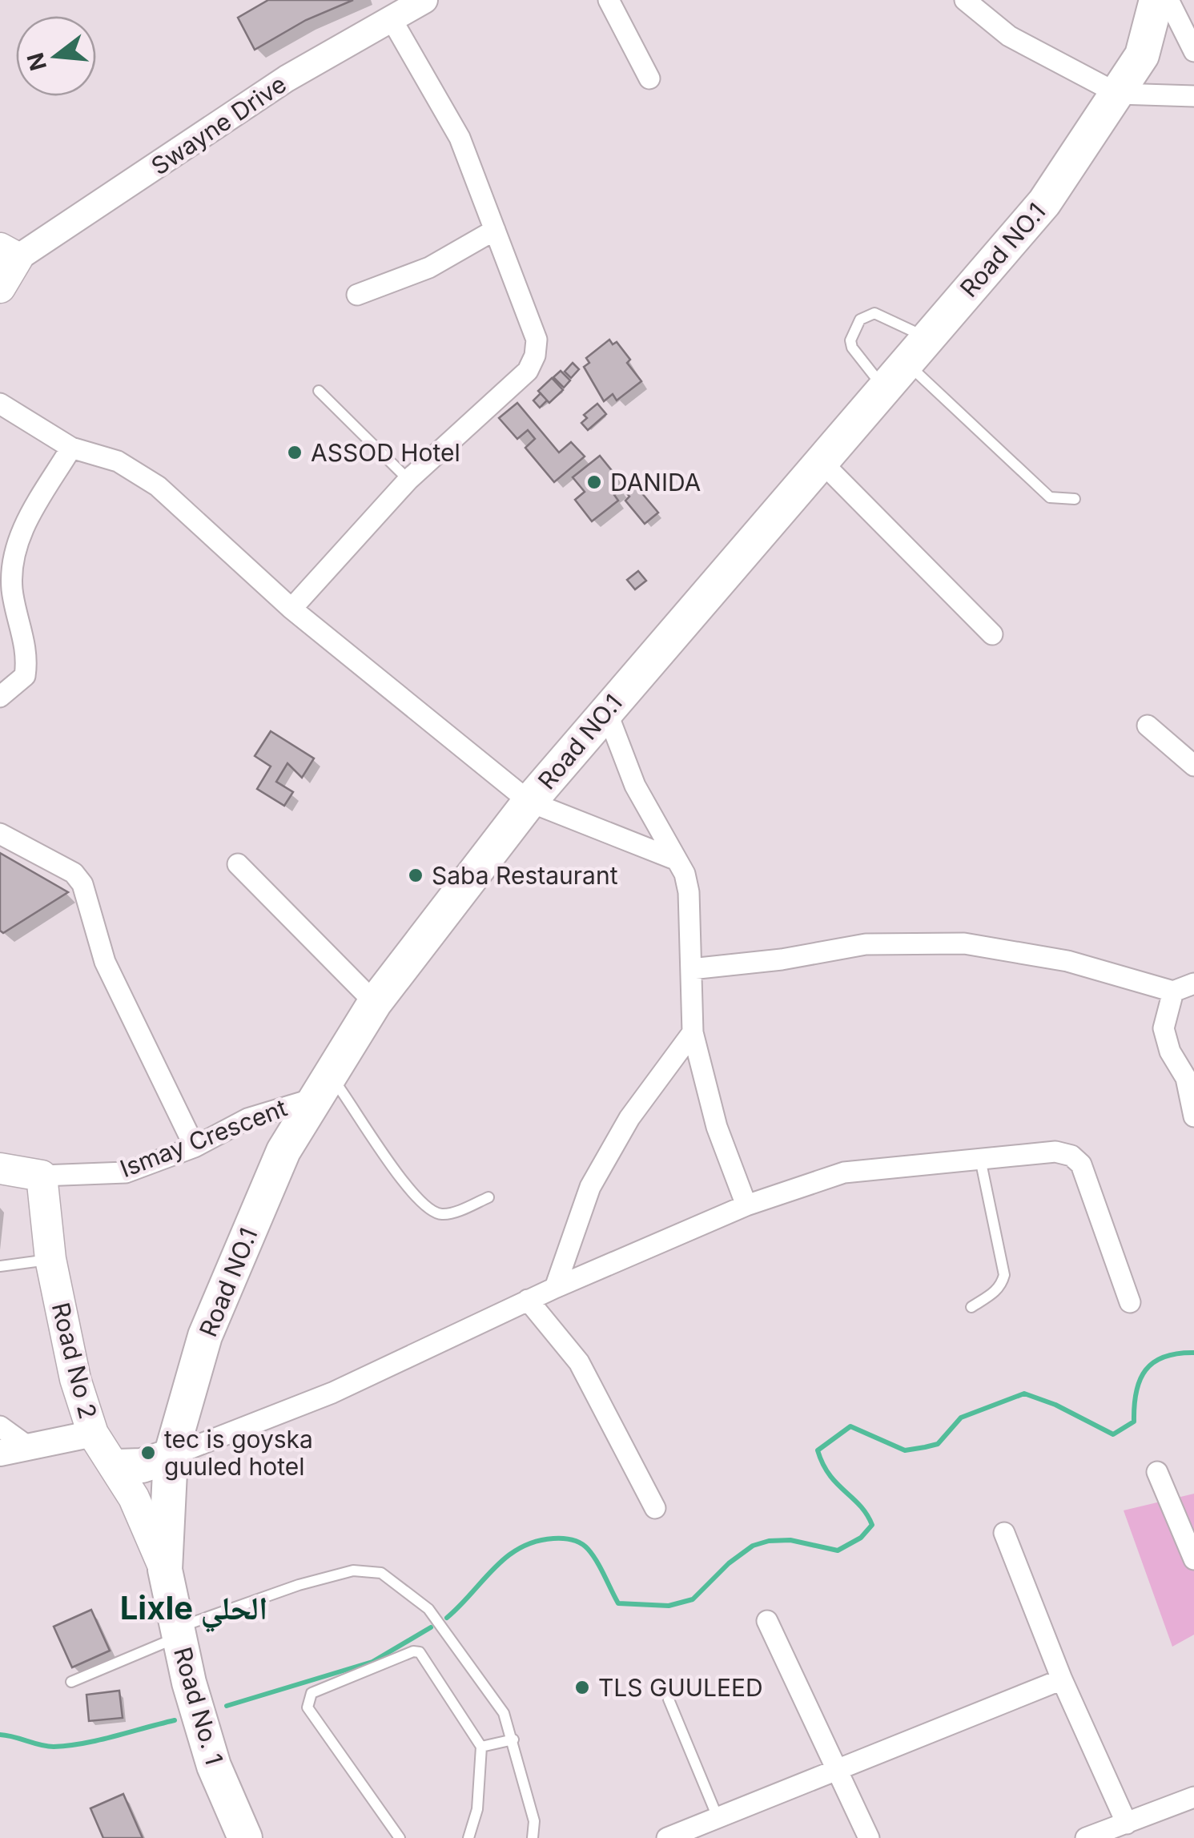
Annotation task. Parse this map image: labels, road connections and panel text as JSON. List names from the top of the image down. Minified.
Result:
{"streets":{"highway":["Road NO.1","Road No. 1"],"main road":["Swayne Drive","Road No 2"],"street":["Ismay Crescent"]},"crossings":[["Road NO.1","Ismay Crescent"],["Road NO.1","Road No 2"],["Road NO.1","Road No. 1"],["Ismay Crescent","Road No 2"],["Road No 2","Road No. 1"]],"districts":["Lixle الحلي"],"places":["ASSOD Hotel","DANIDA","Saba Restaurant","tec is goyska guuled hotel","TLS GUULEED"],"north":"left"}
